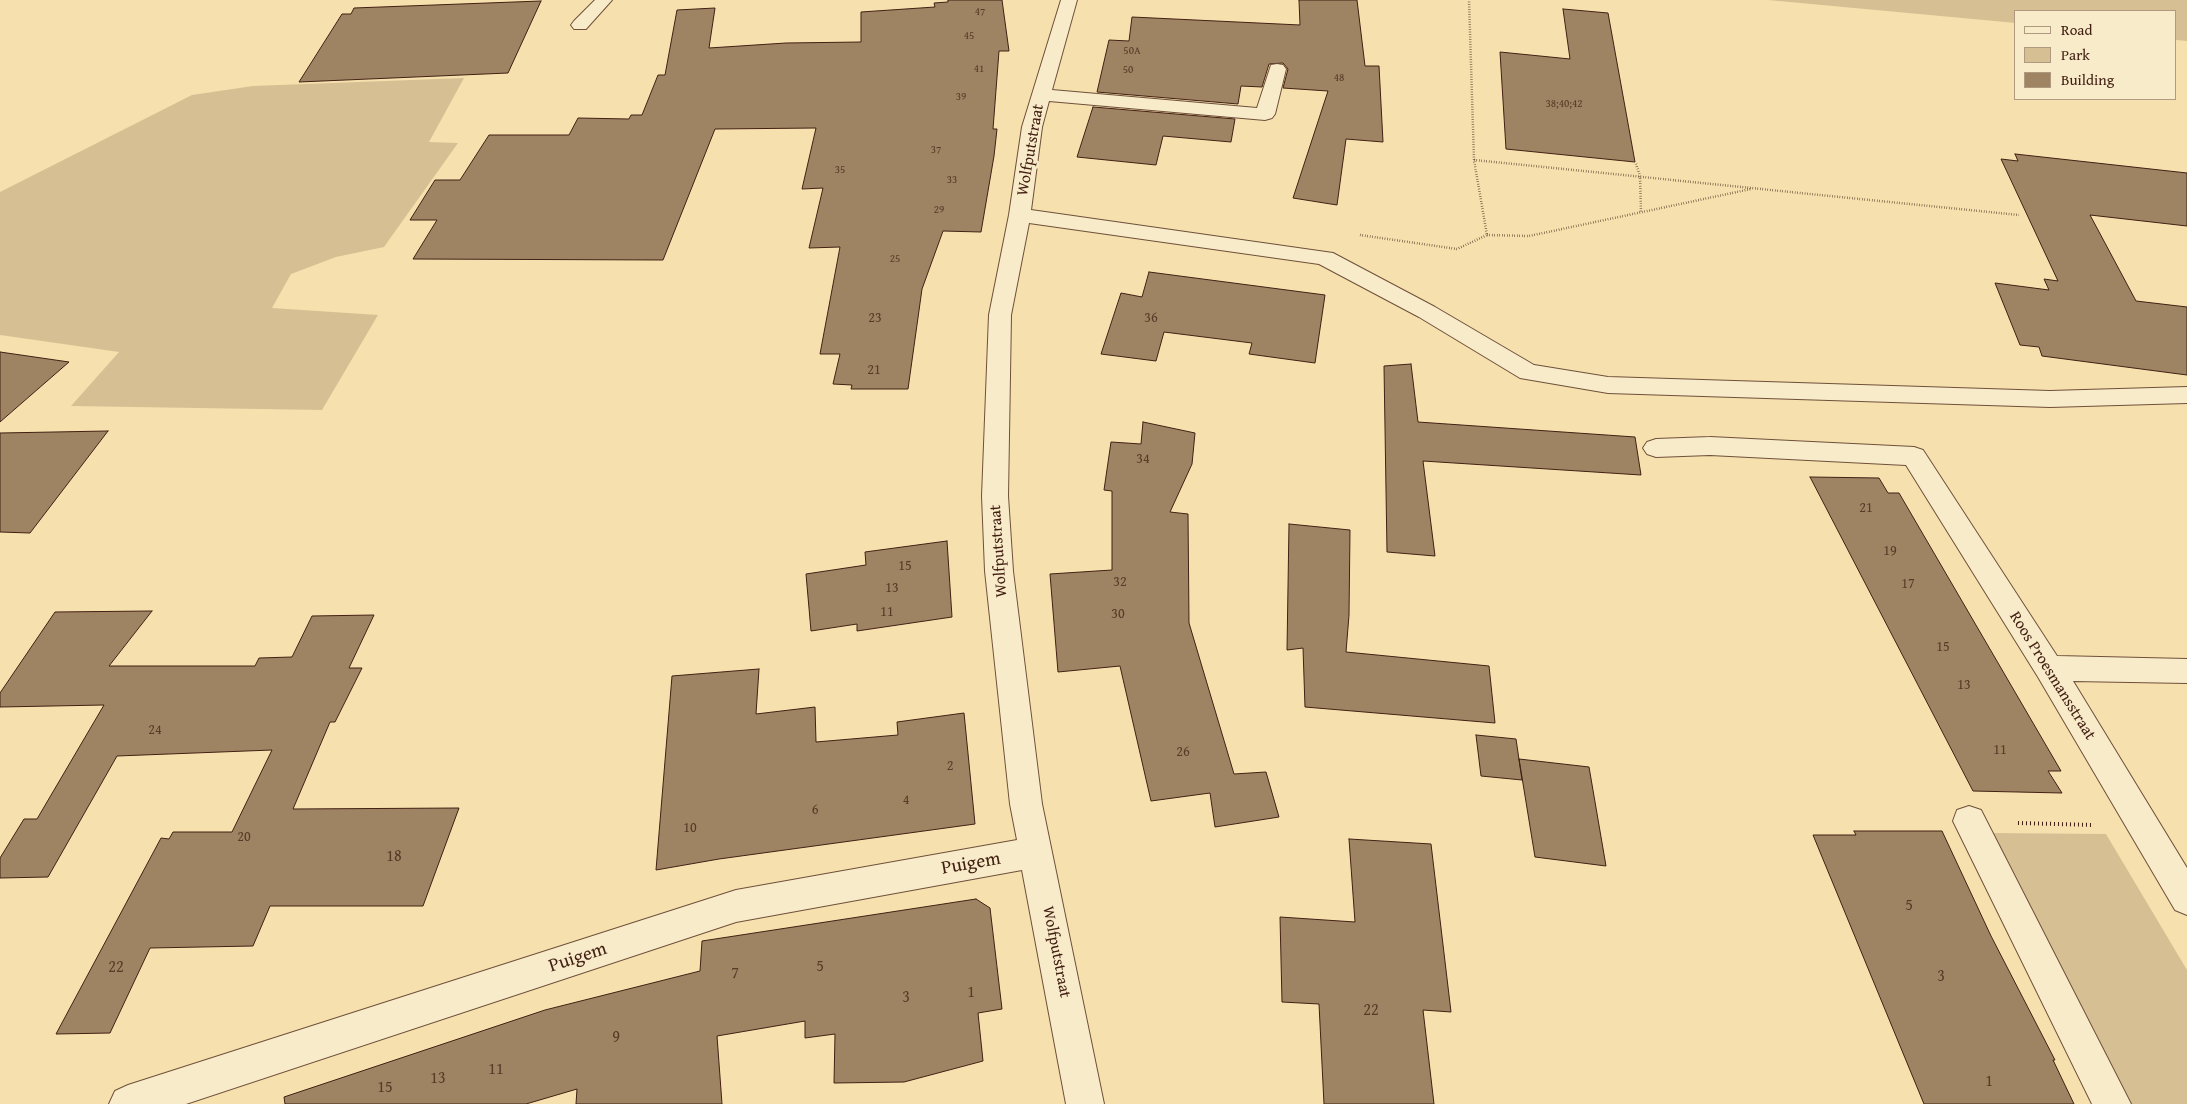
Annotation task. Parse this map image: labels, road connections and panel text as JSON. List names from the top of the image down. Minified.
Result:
{"streets":{"street":["Wolfputstraat","Roos Proesmansstraat","Puigem"]},"crossings":[["Wolfputstraat","Puigem"]],"house_numbers":["47","45","50A","41","50","48","39","38;40;42","37","35","33","29","25","23","36","21","34","21","19","15","32","17","13","11","30","15","13","24","11","26","2","4","6","10","20","18","5","5","22","7","3","1","3","22","9","11","13","1","15"],"legend":["Road","Park","Building"]}
